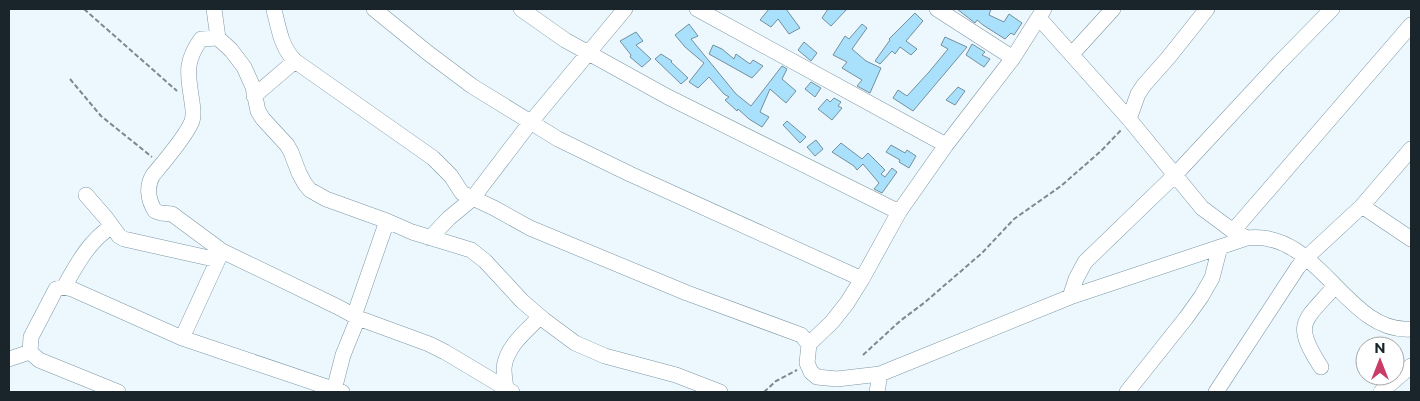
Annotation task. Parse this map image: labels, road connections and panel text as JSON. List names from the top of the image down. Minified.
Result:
{"north":"top"}
